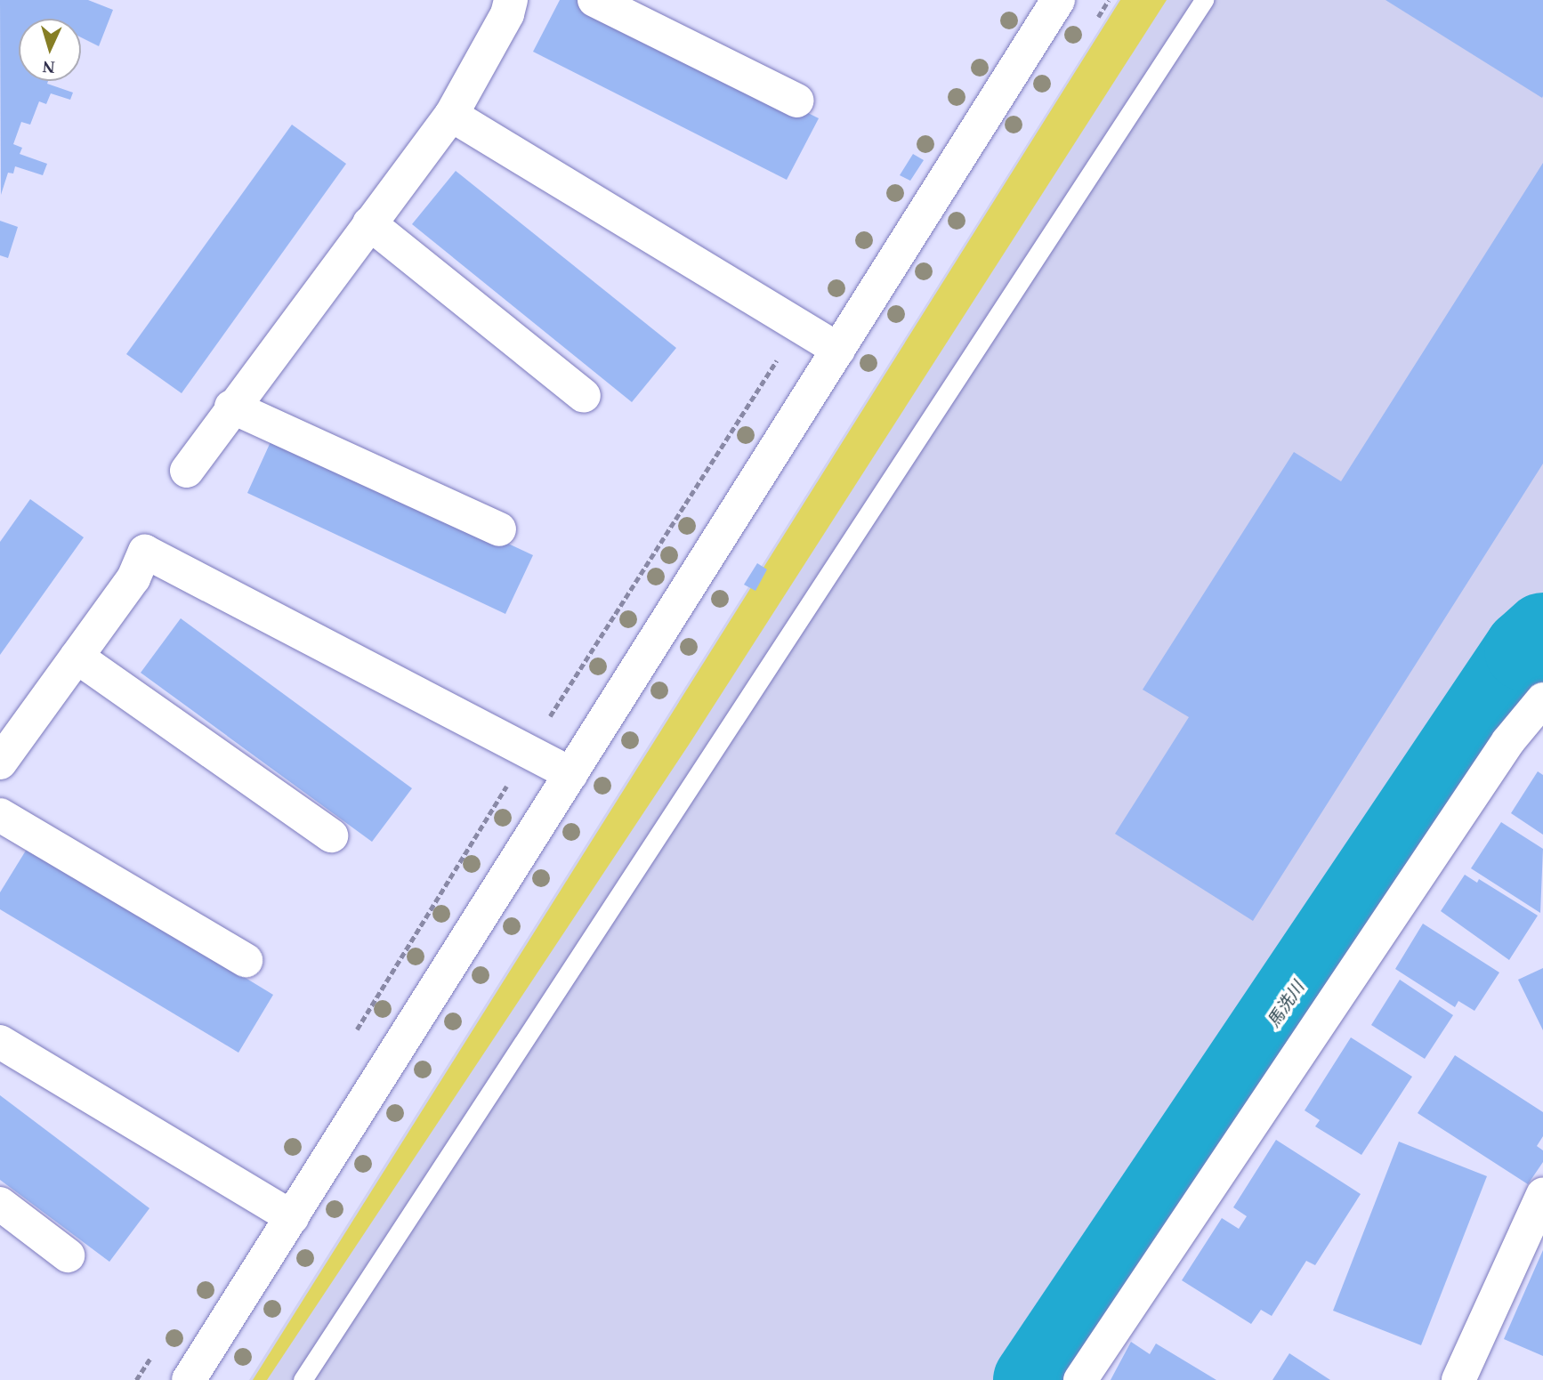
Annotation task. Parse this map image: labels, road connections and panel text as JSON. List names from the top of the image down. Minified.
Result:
{"water":["馬洗川"],"north":"bottom"}
